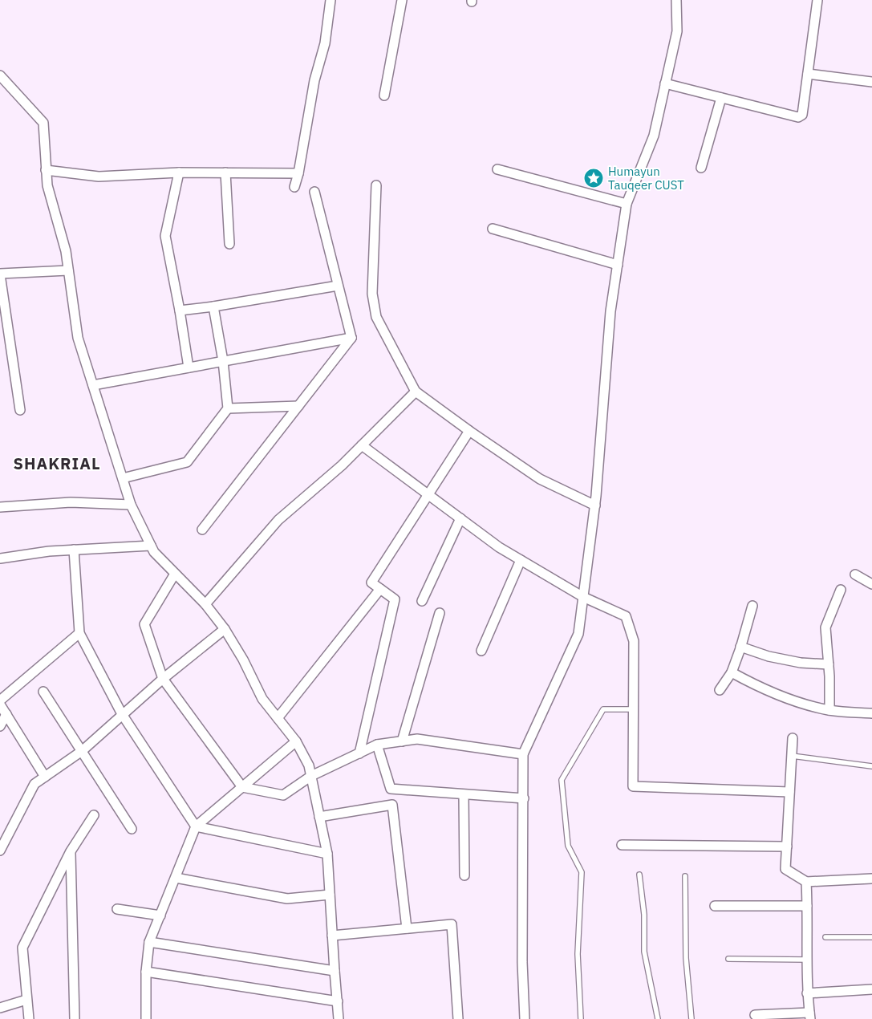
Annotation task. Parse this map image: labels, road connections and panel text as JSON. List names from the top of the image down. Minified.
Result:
{"districts":["SHAKRIAL"],"places":{"place":["Humayun Tauqeer CUST"]}}
